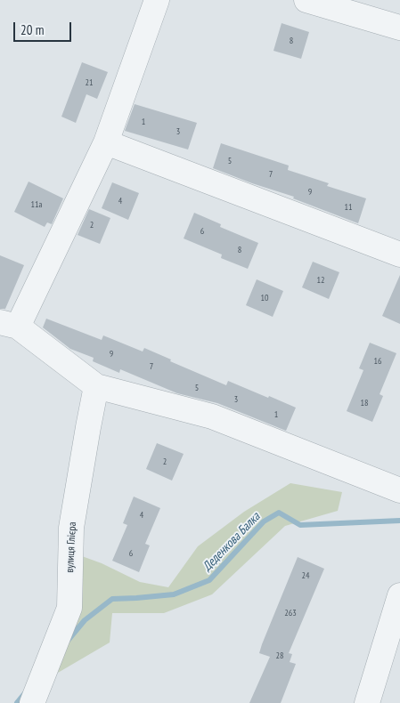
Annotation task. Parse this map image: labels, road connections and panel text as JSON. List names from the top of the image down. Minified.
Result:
{"streets":{"street":["вулиця Глієра"]},"water":["Деденкова Балка"],"house_numbers":["8","21","1","3","5","7","9","4","11а","11","2","6","8","12","10","9","16","7","5","3","18","1","2","4","6","24","263","28"],"scale_bar":"20 m"}
